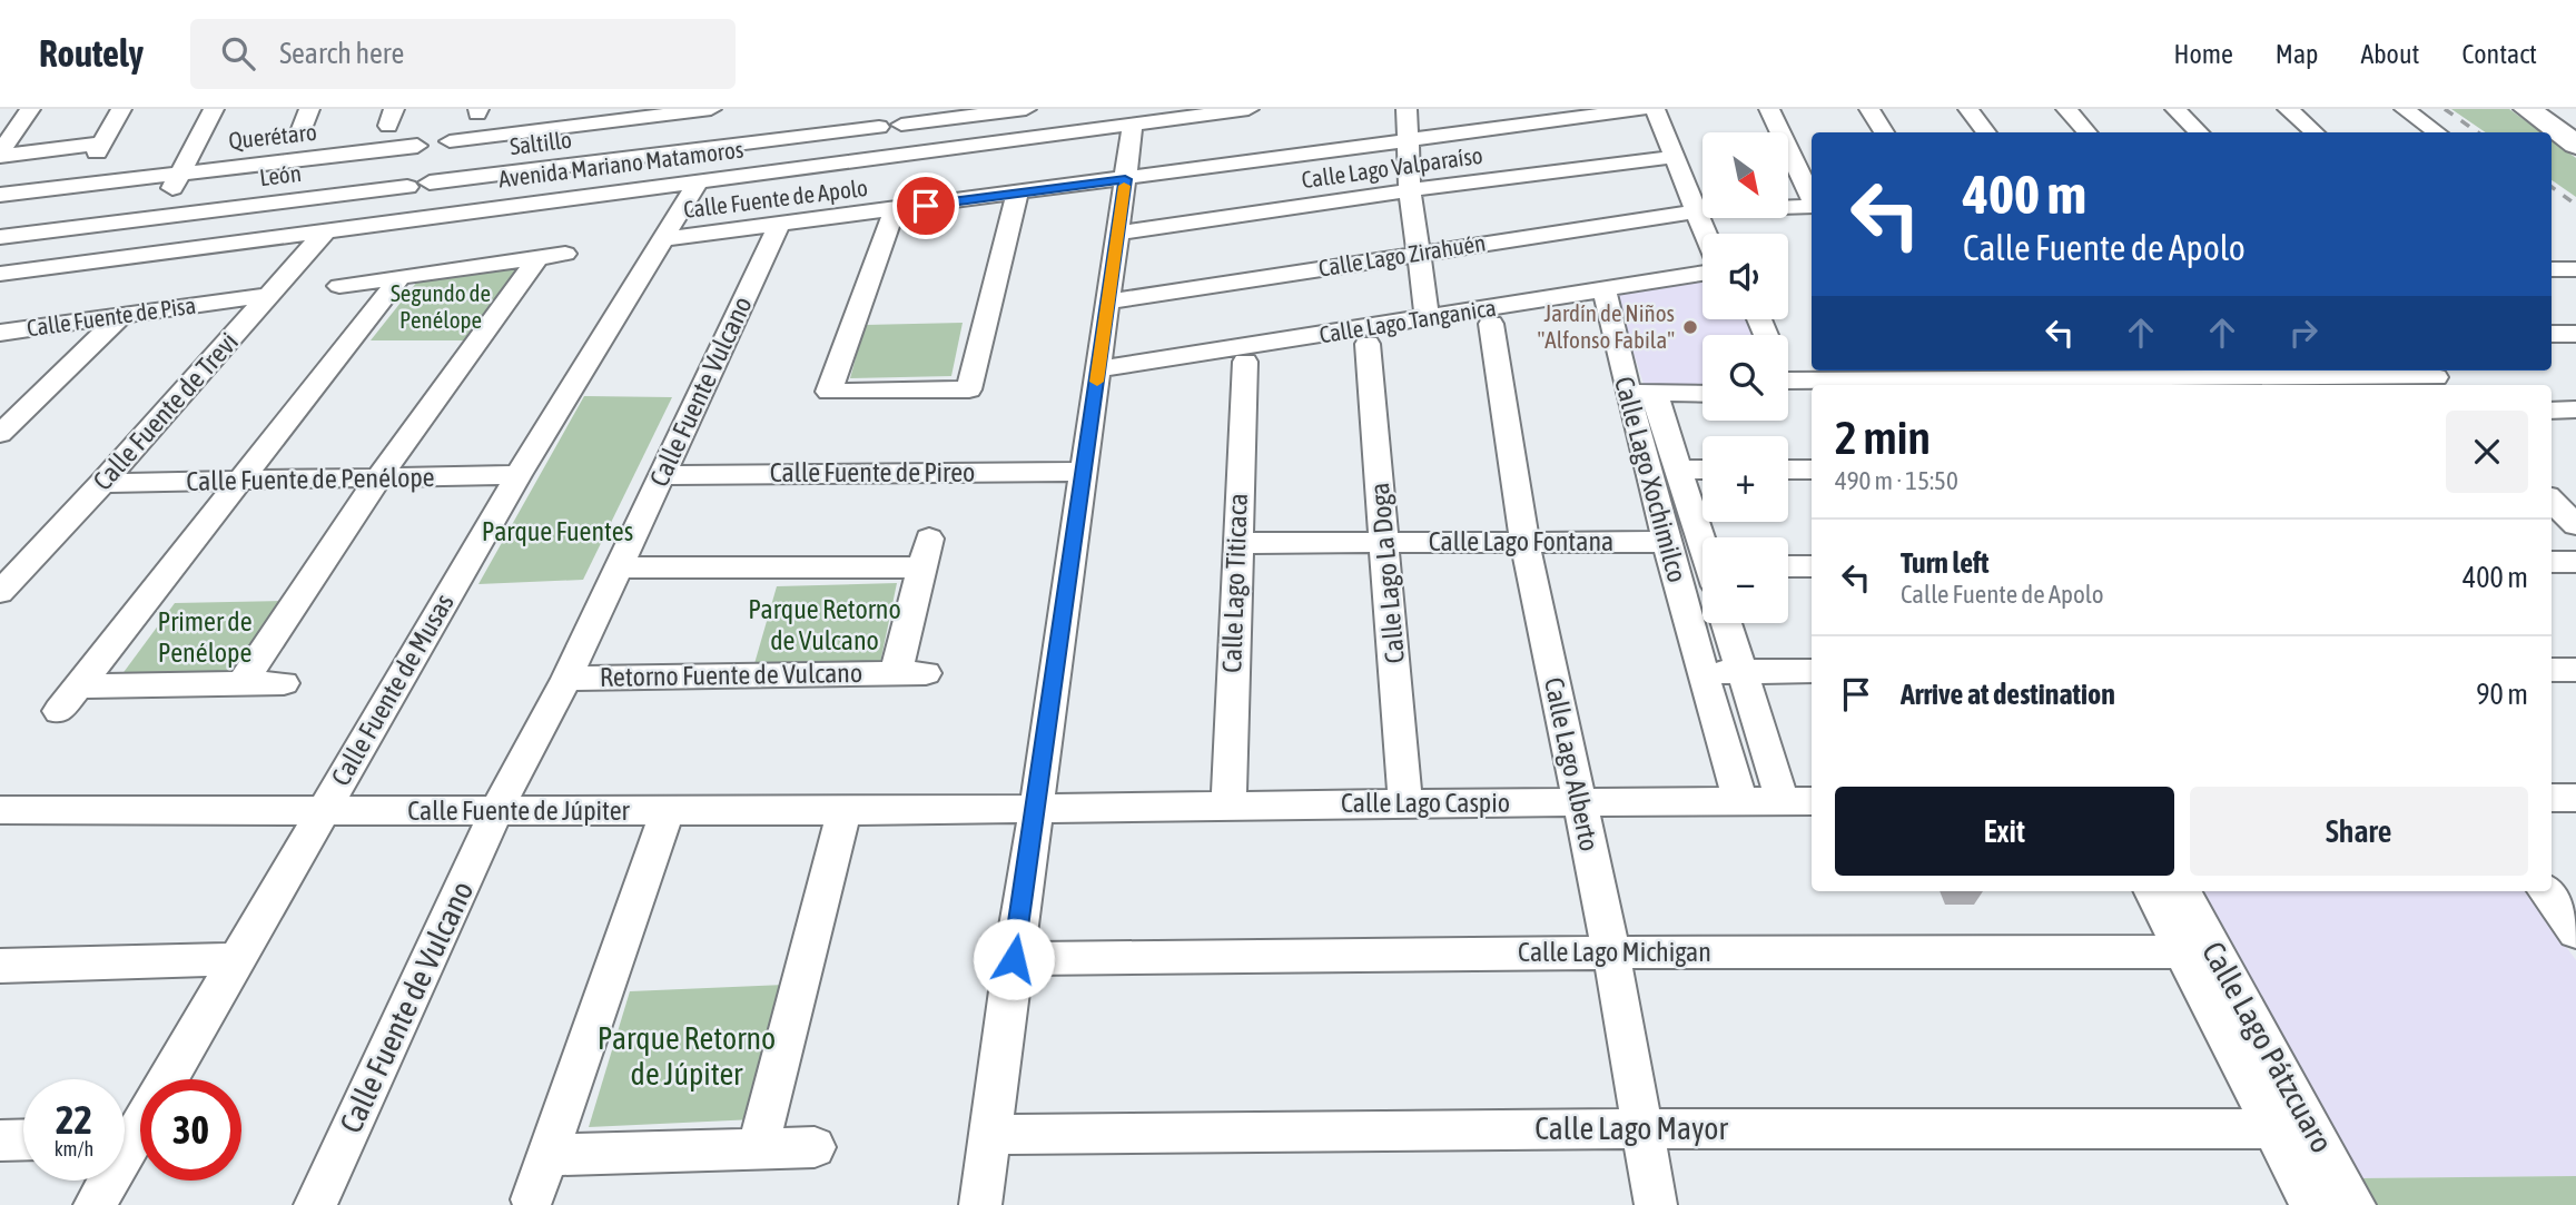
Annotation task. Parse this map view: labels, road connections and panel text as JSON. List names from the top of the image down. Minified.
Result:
{"streets":{"street":["Querétaro","Saltillo","Avenida Mariano Matamoros","Calle Lago Valparaíso","León","Calle Fuente de Apolo","Calle Lago Zirahuén","Calle Fuente de Pisa","Calle Lago Tanganica","Calle Fuente Vulcano","Calle Fuente de Trevi","Calle Fuente de Pireo","Calle Fuente de Penélope","Calle Lago Xochimilco","Calle Lago Fontana","Calle Lago La Doga","Calle Lago Titicaca","Retorno Fuente de Vulcano","Calle Fuente de Musas","Calle Lago Alberto","Calle Lago Caspio","Calle Fuente de Júpiter","Calle Lago Michigan","Calle Fuente de Vulcano","Calle Lago Pátzcuaro","Calle Lago Mayor"]},"crossings":[["Saltillo","León"],["Avenida Mariano Matamoros","Calle Fuente de Trevi"],["Avenida Mariano Matamoros","Calle Fuente de Musas"],["Calle Fuente de Apolo","Calle Fuente Vulcano"],["Calle Fuente de Apolo","Calle Fuente de Musas"],["Calle Fuente de Pisa","Calle Fuente de Trevi"],["Calle Lago Tanganica","Calle Lago Xochimilco"],["Calle Lago Tanganica","Calle Lago La Doga"],["Calle Lago Tanganica","Calle Lago Titicaca"],["Calle Lago Tanganica","Calle Lago Alberto"],["Calle Fuente Vulcano","Calle Fuente de Pireo"],["Calle Fuente Vulcano","Retorno Fuente de Vulcano"],["Calle Fuente Vulcano","Calle Fuente de Júpiter"],["Calle Fuente Vulcano","Calle Fuente de Vulcano"],["Calle Fuente de Trevi","Calle Fuente de Penélope"],["Calle Fuente de Penélope","Calle Fuente de Musas"],["Calle Lago Xochimilco","Calle Lago Fontana"],["Calle Lago Xochimilco","Calle Lago Caspio"],["Calle Lago Fontana","Calle Lago La Doga"],["Calle Lago Fontana","Calle Lago Titicaca"],["Calle Lago Fontana","Calle Lago Alberto"],["Calle Lago La Doga","Calle Lago Caspio"],["Calle Lago Titicaca","Calle Lago Caspio"],["Calle Fuente de Musas","Calle Fuente de Júpiter"],["Calle Lago Alberto","Calle Lago Caspio"],["Calle Lago Alberto","Calle Lago Michigan"],["Calle Lago Alberto","Calle Lago Mayor"],["Calle Lago Caspio","Calle Fuente de Júpiter"],["Calle Fuente de Júpiter","Calle Fuente de Vulcano"],["Calle Lago Michigan","Calle Lago Pátzcuaro"],["Calle Lago Pátzcuaro","Calle Lago Mayor"]],"parks":["Segundo de Penélope","Parque Fuentes","Parque Retorno de Vulcano","Primer de Penélope","Parque Retorno de Júpiter"],"places":["Jardín de Niños \"Alfonso Fabila\""],"north":"bottom right","page":{"header":"Routely","search":"Search here","nav":["Home","Map","About","Contact"],"map_buttons":["+","−"],"turn":["400 m","Calle Fuente de Apolo"],"heading":["2 min","490 m · 15:50"],"list":[{"name":"Turn left","note":"Calle Fuente de Apolo","value":"400 m"},{"name":"Arrive at destination","value":"90 m"}],"buttons":["Exit","Share"],"speed":"22 km/h","limit":"30"}}
